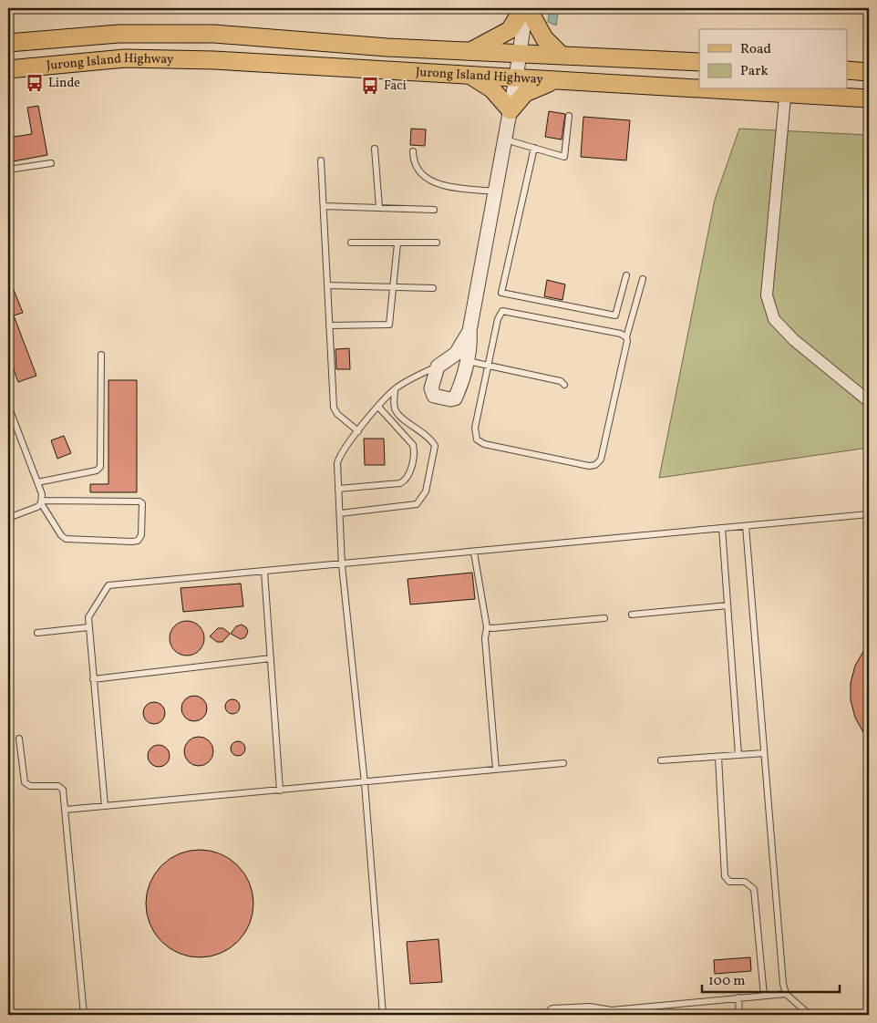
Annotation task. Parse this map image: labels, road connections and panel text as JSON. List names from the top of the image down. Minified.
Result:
{"streets":{"main road":["Jurong Island Highway"]},"places":{"bus stop":["Linde","Faci"]},"legend":["Road","Park"],"scale_bar":"100 m"}
